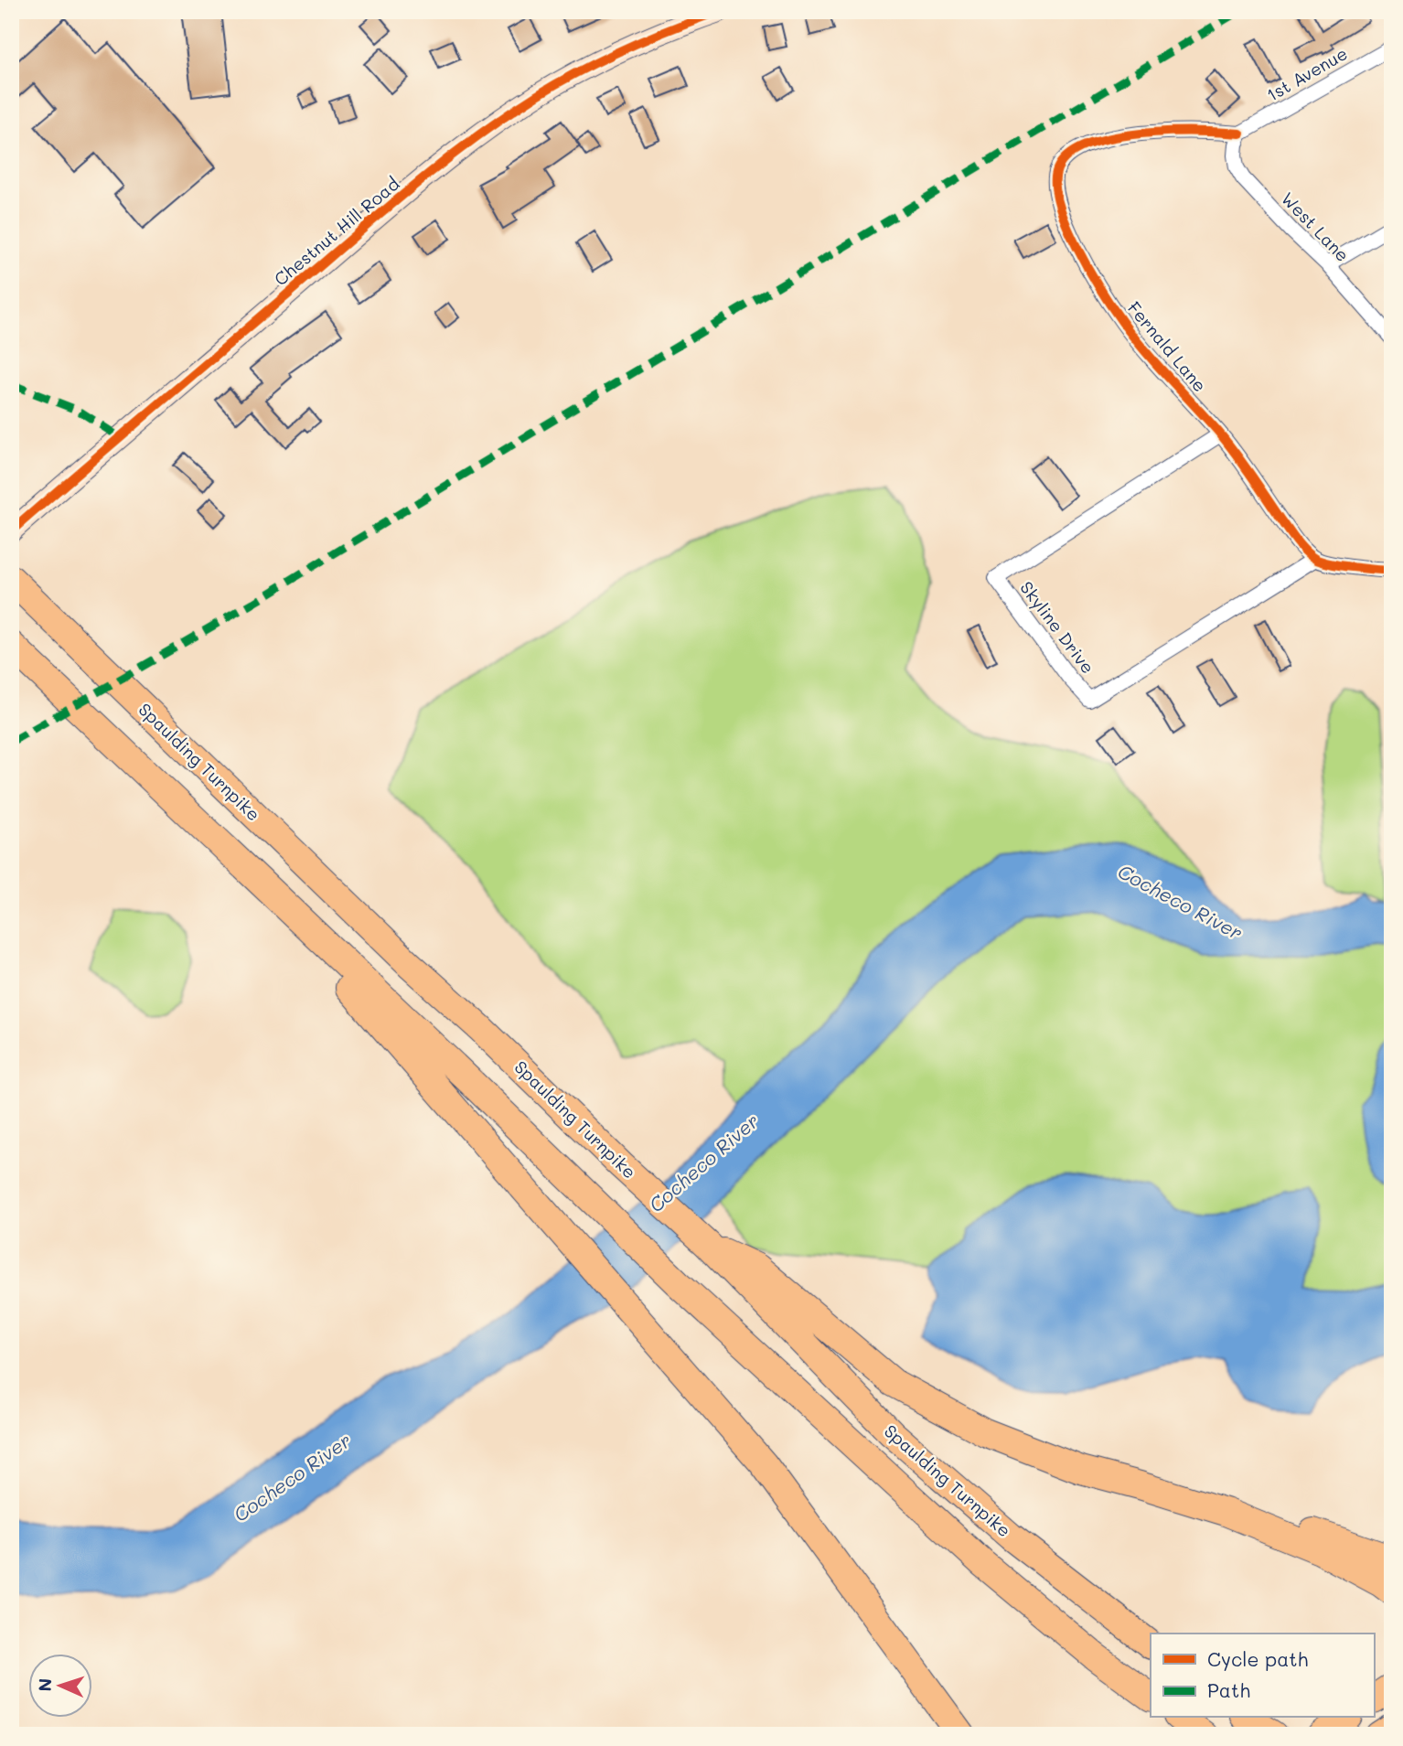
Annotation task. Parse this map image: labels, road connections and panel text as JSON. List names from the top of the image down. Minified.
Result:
{"streets":{"highway":["Spaulding Turnpike"],"street":["1st Avenue","West Lane","Chestnut Hill Road","Fernald Lane","Skyline Drive"]},"crossings":[["1st Avenue","West Lane"],["1st Avenue","Fernald Lane"],["West Lane","Fernald Lane"],["Fernald Lane","Skyline Drive"]],"water":["Cocheco River"],"legend":["Cycle path","Path"],"north":"left"}
